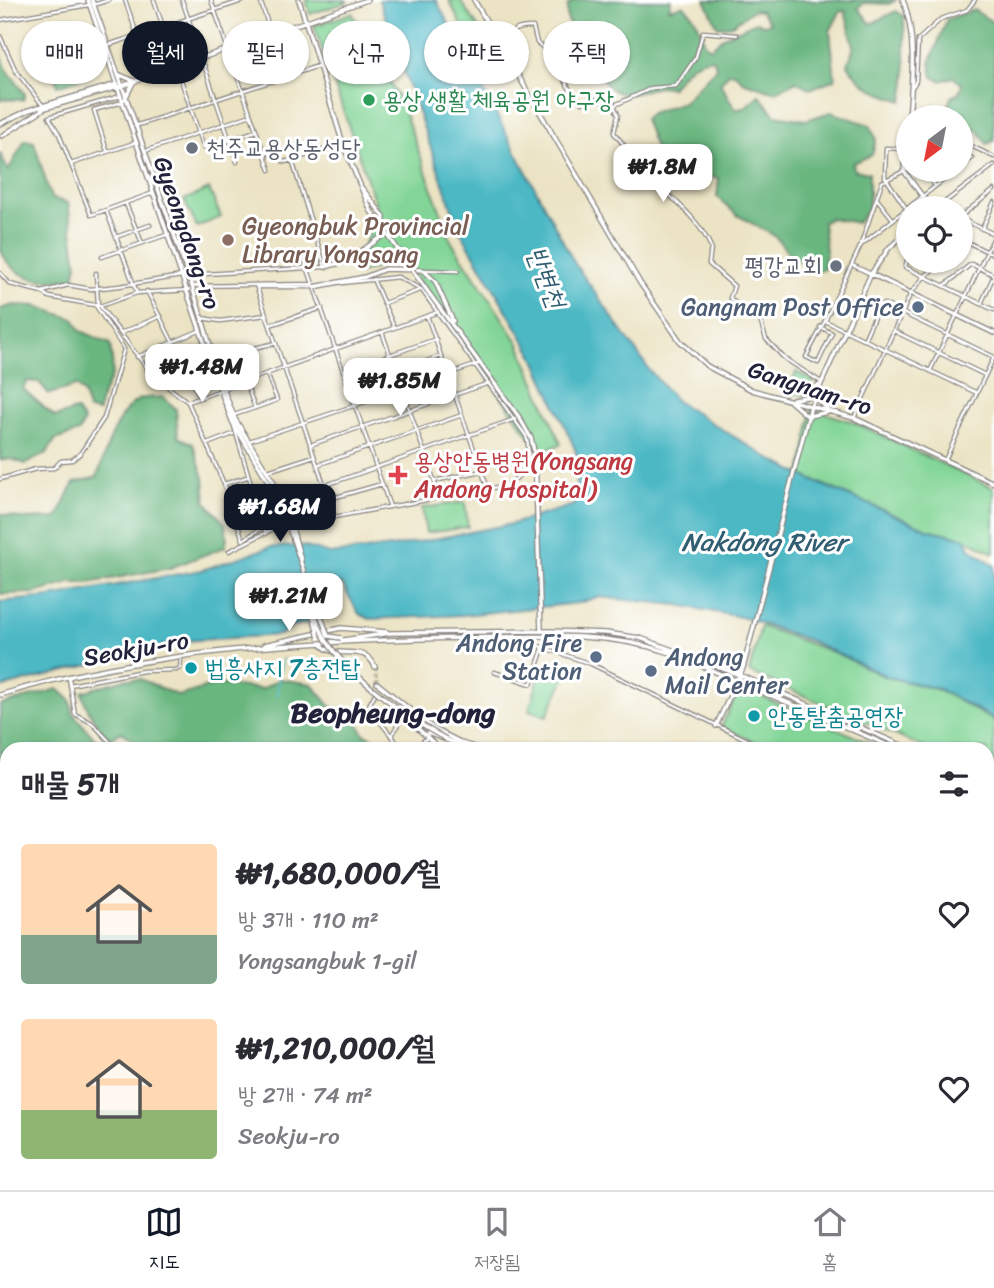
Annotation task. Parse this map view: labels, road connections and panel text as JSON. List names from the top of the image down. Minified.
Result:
{"streets":{"street":["Gyeongdong-ro","Gangnam-ro","Seokju-ro"]},"districts":["Beopheung-dong"],"water":["반변천","Nakdong River"],"places":{"other":["용상 생활 체육공원 야구장","천주교용상동성당","Gyeongbuk Provincial Library Yongsang","평강교회","Gangnam Post Office","Andong Fire Station","법흥사지 7층전탑","Andong Mail Center","안동탈춤공연장"],"health":["용상안동병원(Yongsang Andong Hospital)"]},"north":"bottom left","page":{"chip":["매매","월세","필터","신규","아파트","주택"],"price":["₩1.8M","₩1.48M","₩1.85M","₩1.68M","₩1.21M"],"heading":"매물 5개","list":[{"name":"₩1,680,000/월","note":"방 3개 · 110 m² · Yongsangbuk 1-gil"},{"name":"₩1,210,000/월","note":"방 2개 · 74 m² · Seokju-ro"}],"tabs":["지도","저장됨","홈"]}}
